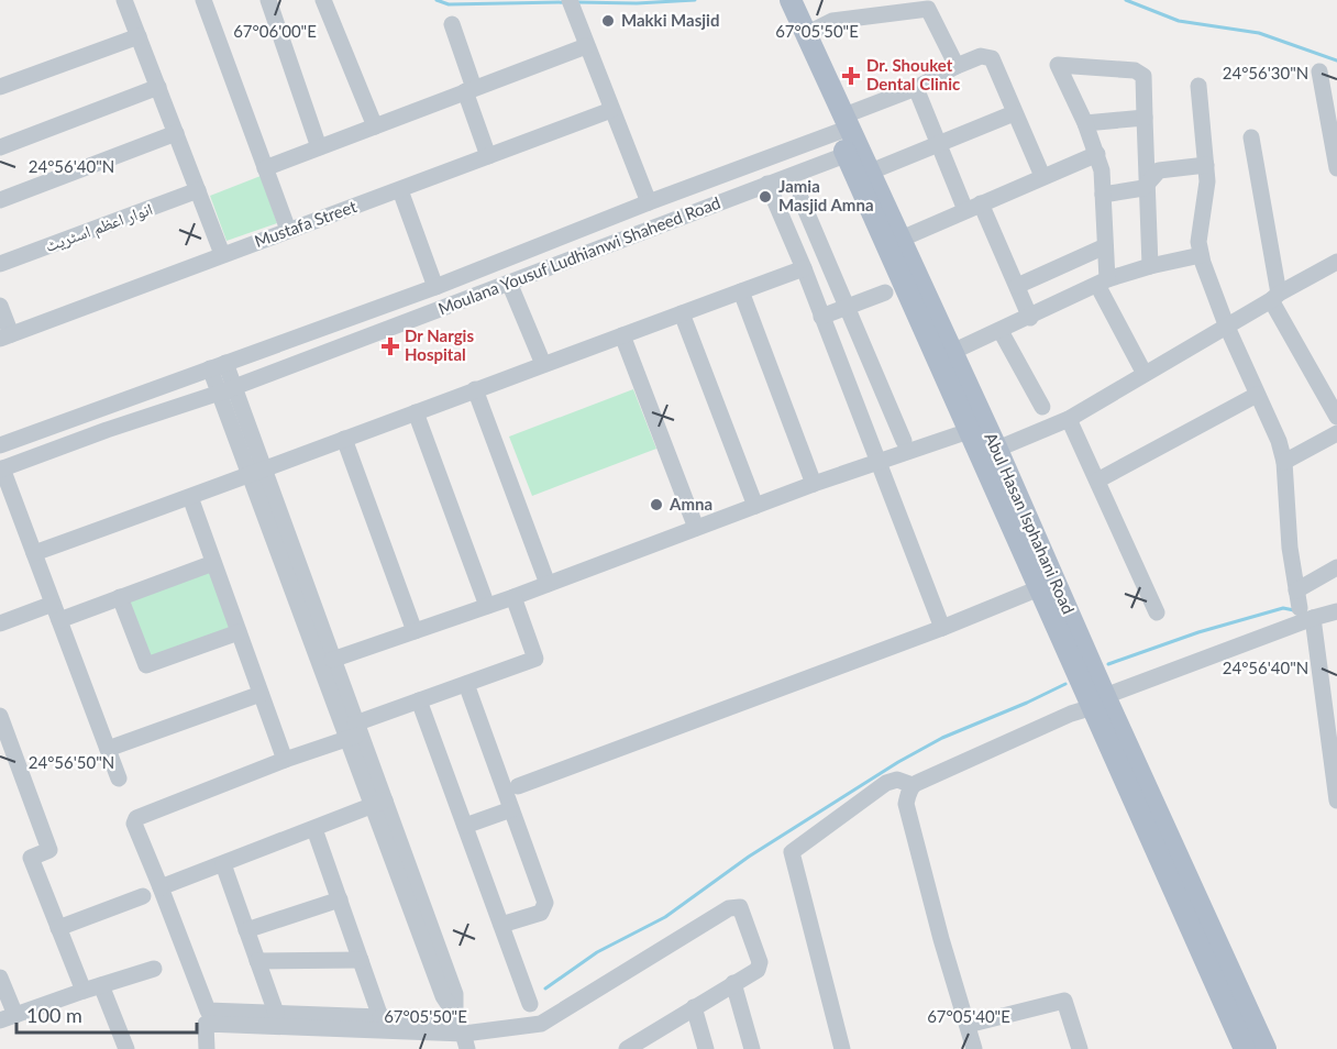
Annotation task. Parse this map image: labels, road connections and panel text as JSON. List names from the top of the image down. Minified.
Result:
{"streets":{"main road":["Abul Hasan Isphahani Road"],"street":["Mustafa Street","انوار اعظم اسٹریٹ","Moulana Yousuf Ludhianwi Shaheed Road"]},"crossings":[["Moulana Yousuf Ludhianwi Shaheed Road","Abul Hasan Isphahani Road"]],"places":{"other":["Makki Masjid","Jamia Masjid Amna","Amna"],"health":["Dr. Shouket Dental Clinic","Dr Nargis Hospital"]},"scale_bar":"100 m","coordinates":["67°05'50\"E","67°06'00\"E","24°56'30\"N","24°56'40\"N","24°56'50\"N","67°05'40\"E"]}
